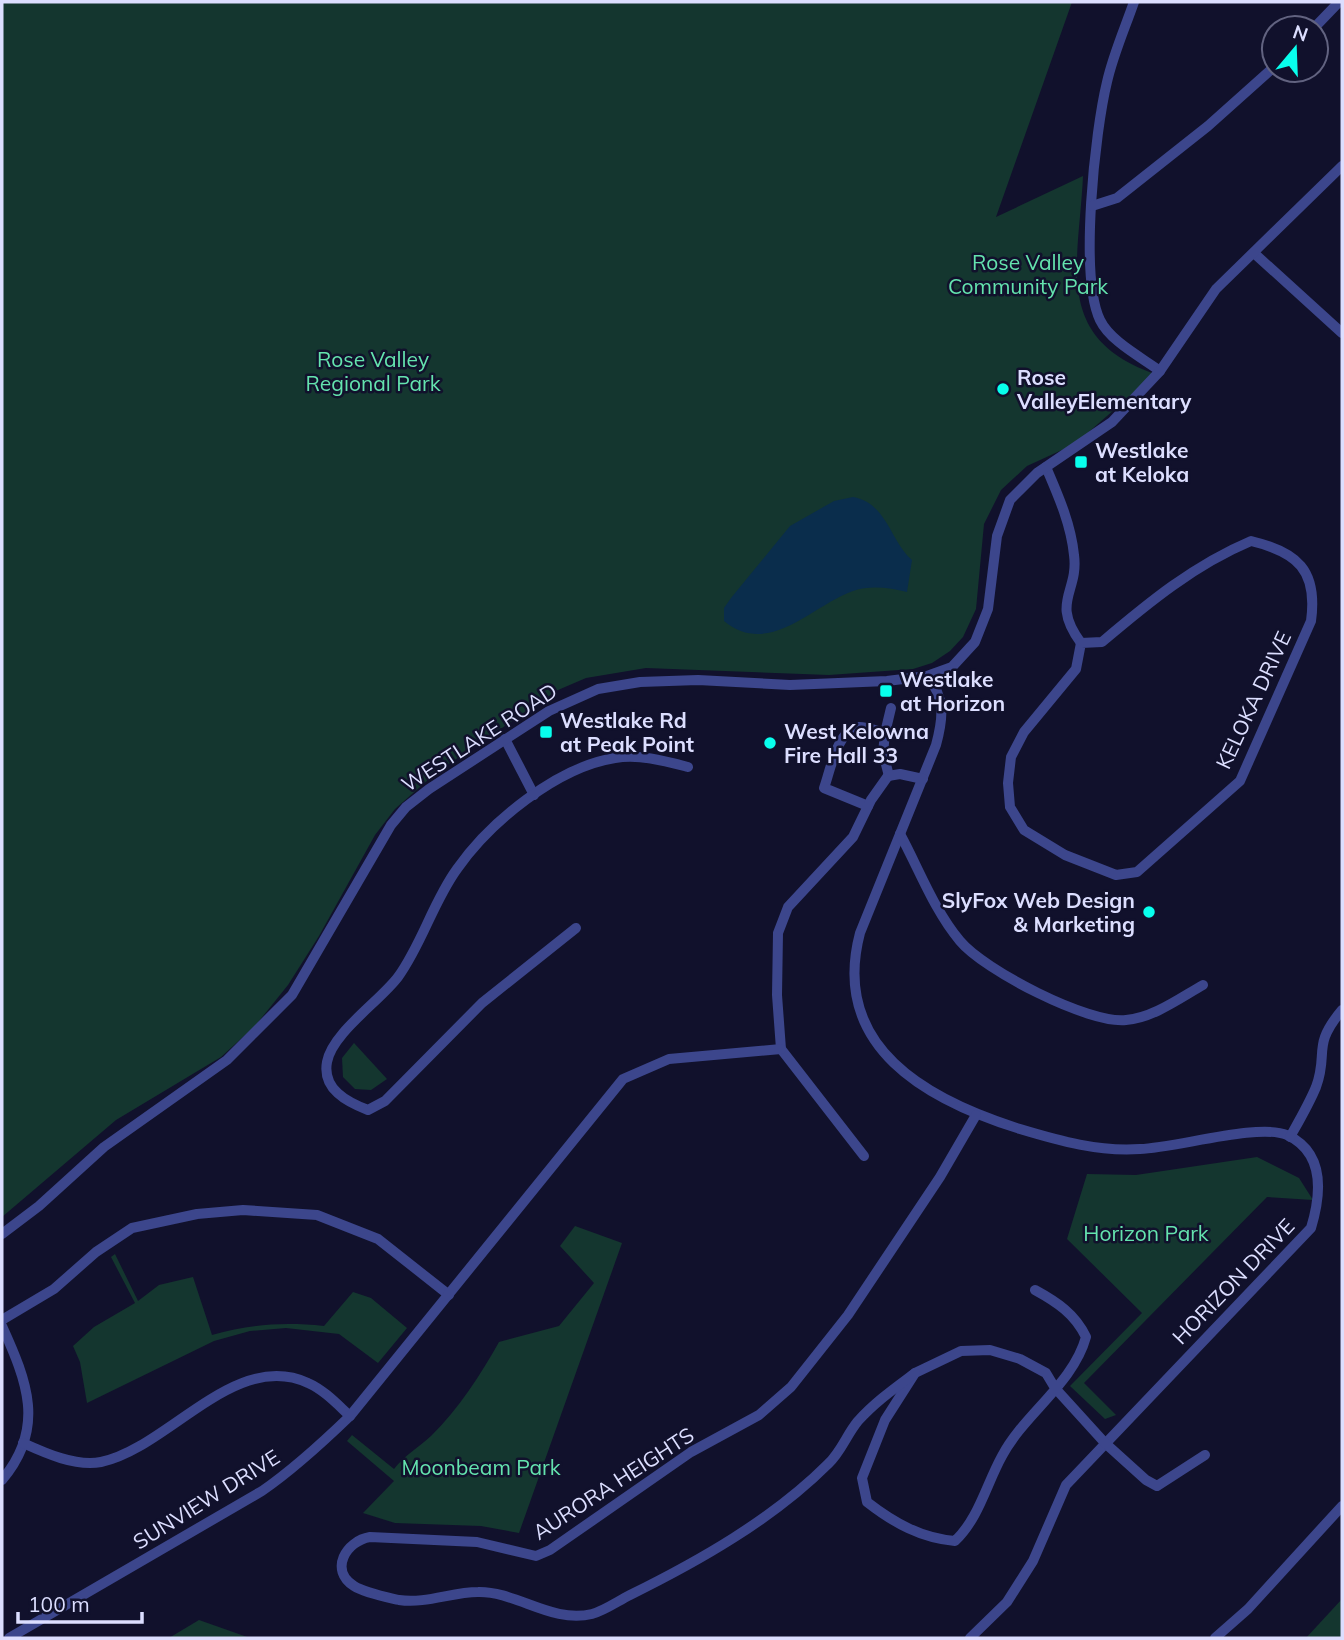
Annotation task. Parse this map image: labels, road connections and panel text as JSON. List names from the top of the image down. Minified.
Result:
{"streets":{"street":["KELOKA DRIVE","WESTLAKE ROAD","HORIZON DRIVE","AURORA HEIGHTS","SUNVIEW DRIVE"]},"parks":["Rose Valley Community Park","Rose Valley Regional Park","Horizon Park","Moonbeam Park"],"places":{"other":["Rose ValleyElementary","West Kelowna Fire Hall 33","SlyFox Web Design & Marketing"],"transit":["Westlake at Keloka","Westlake at Horizon","Westlake Rd at Peak Point"]},"scale_bar":"100 m","north":"top"}
